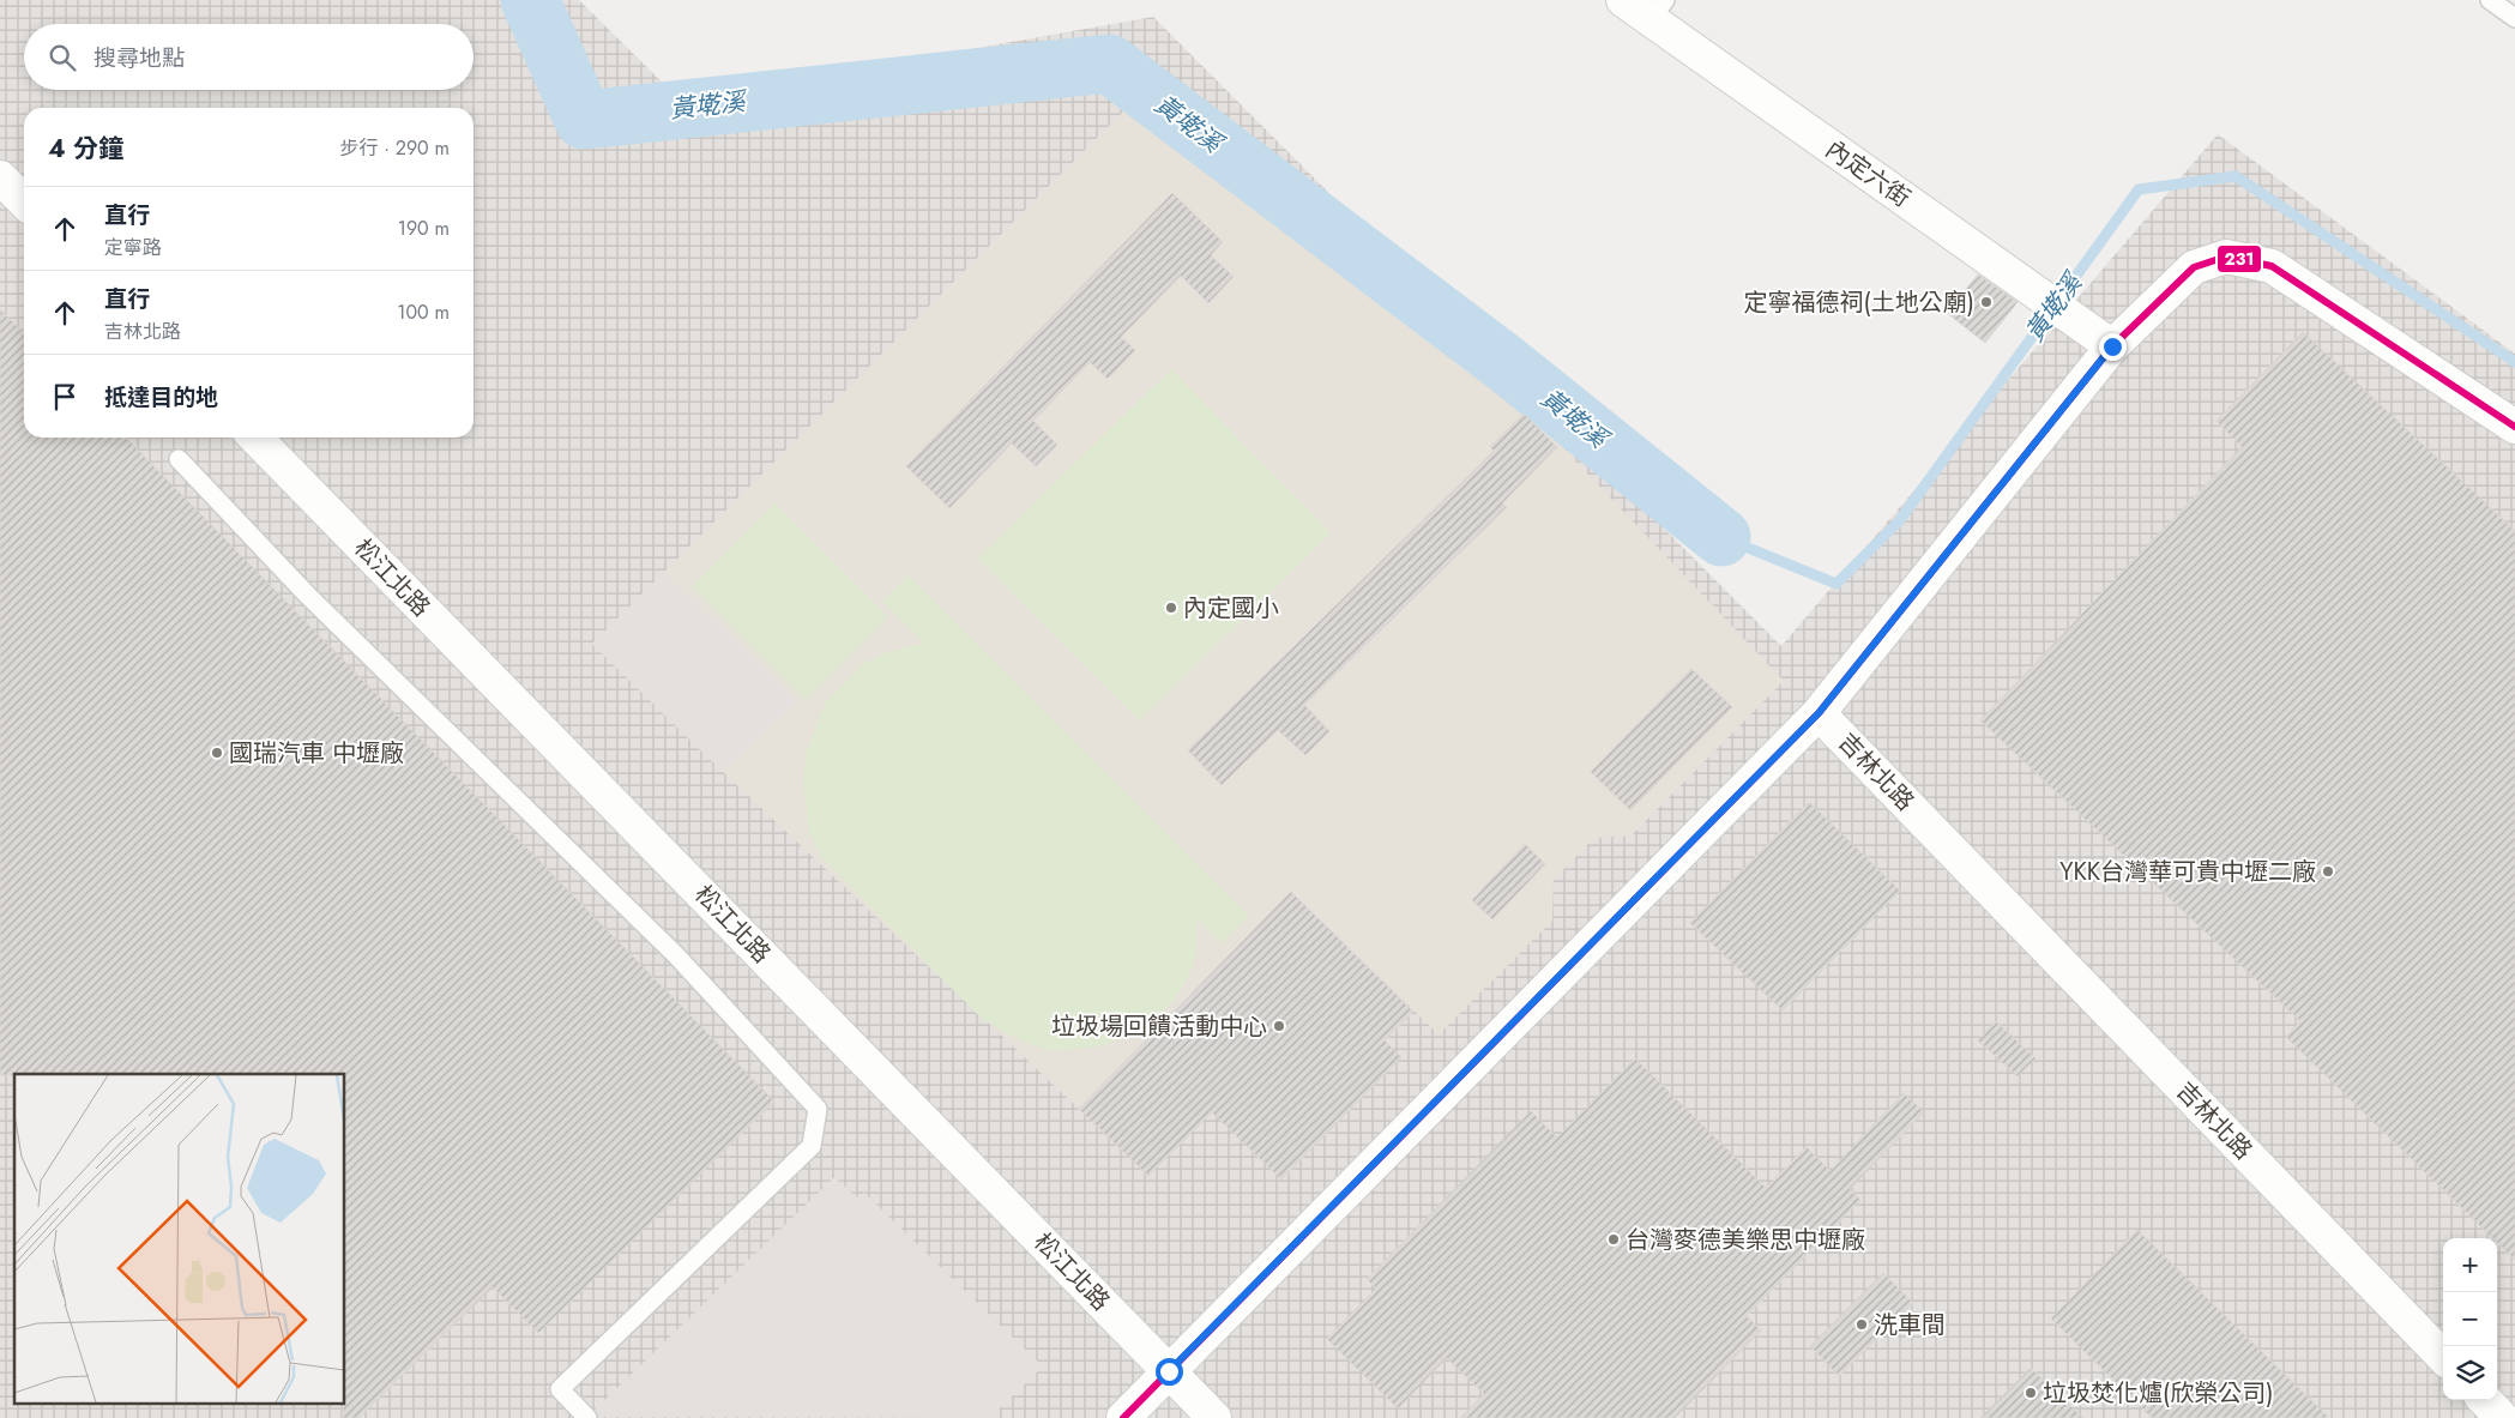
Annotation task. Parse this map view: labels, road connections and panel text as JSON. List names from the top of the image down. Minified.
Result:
{"streets":{"street":["內定六街","松江北路","吉林北路"]},"crossings":[["內定六街","吉林北路"]],"water":["黃墘溪"],"places":["定寧福德祠(土地公廟)","內定國小","國瑞汽車 中壢廠","YKK台灣華可貴中壢二廠","垃圾場回饋活動中心","台灣麥德美樂思中壢廠","洗車間","垃圾焚化爐(欣榮公司)"],"lines":["transit line 231"],"page":{"search":"搜尋地點","heading":["4 分鐘","步行 · 290 m"],"list":[["直行","定寧路","190 m"],["直行","吉林北路","100 m"],"抵達目的地"],"map_buttons":["+","−"]}}
